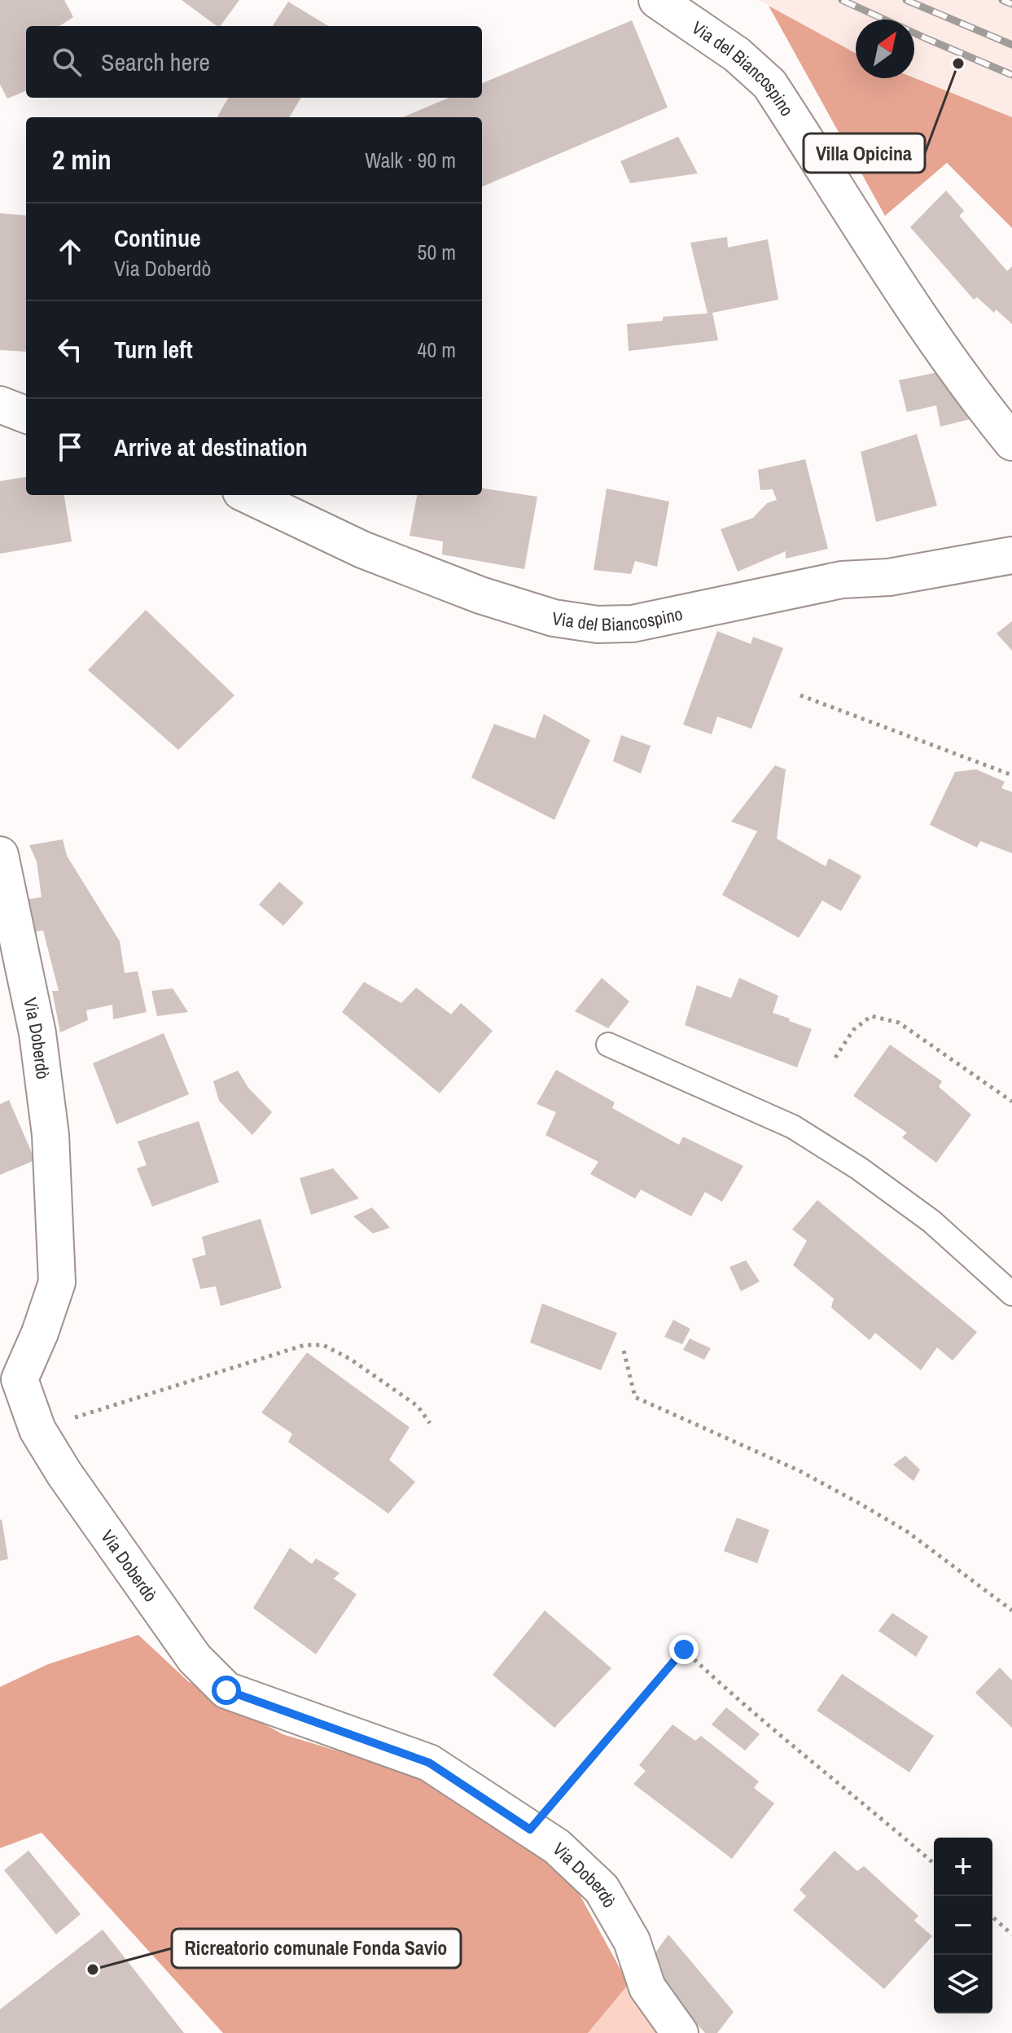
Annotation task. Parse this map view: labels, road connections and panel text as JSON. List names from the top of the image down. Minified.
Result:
{"streets":{"street":["Via del Biancospino","Via Doberdò"]},"places":["Villa Opicina","Ricreatorio comunale Fonda Savio"],"north":"top right","page":{"search":"Search here","heading":["2 min","Walk · 90 m"],"list":[["Continue","Via Doberdò","50 m"],["Turn left","40 m"],"Arrive at destination"],"map_buttons":["+","−"]}}
